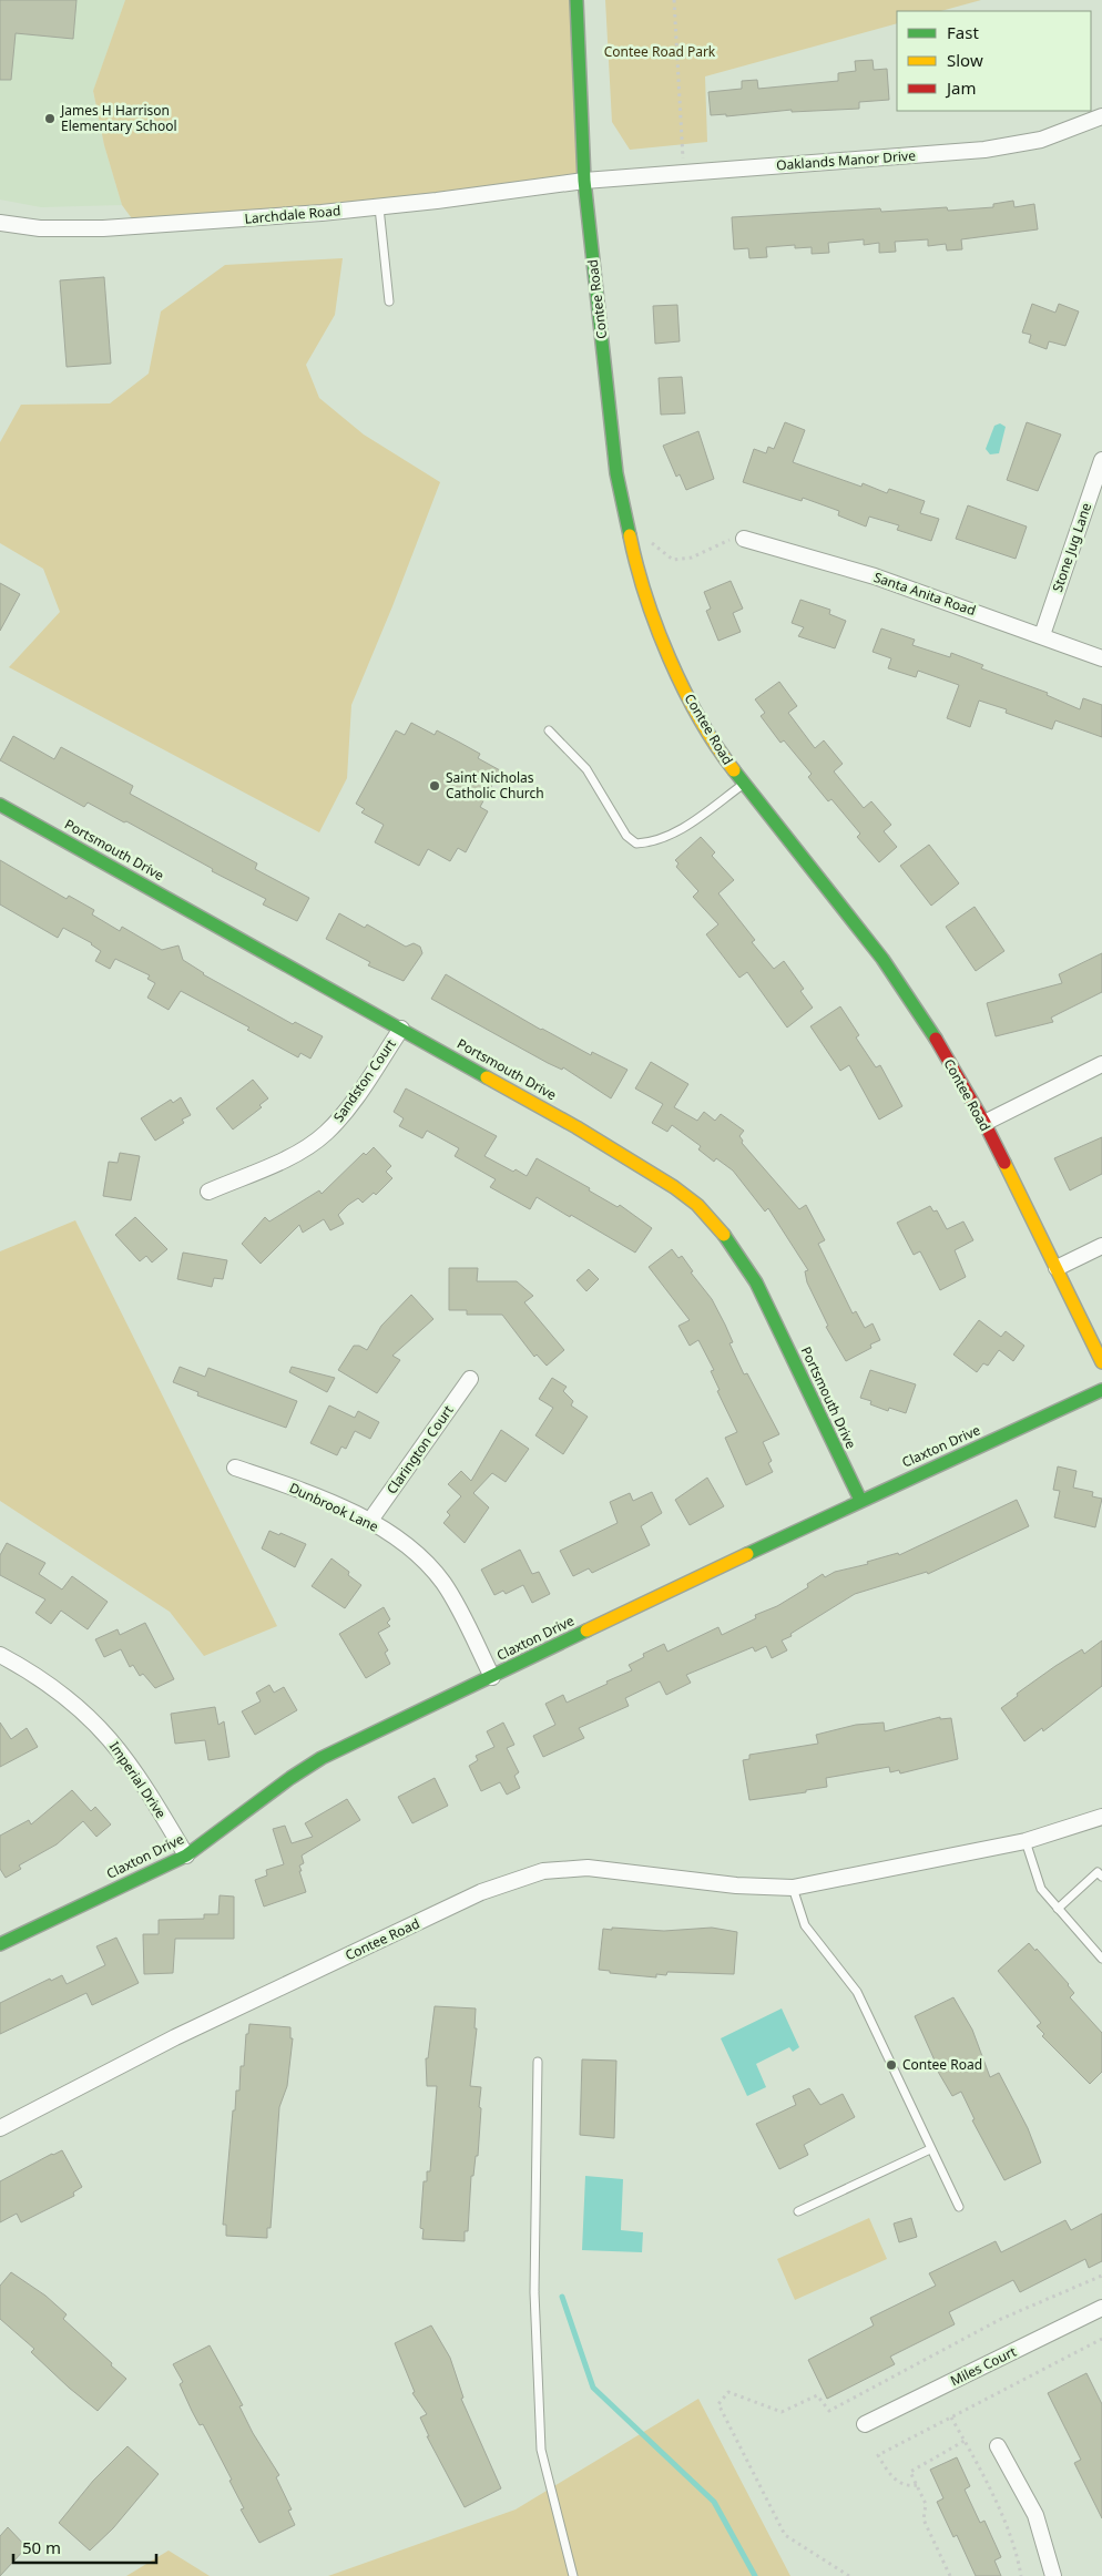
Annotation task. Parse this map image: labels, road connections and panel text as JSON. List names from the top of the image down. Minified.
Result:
{"streets":{"street":["Oaklands Manor Drive","Larchdale Road","Contee Road","Stone Jug Lane","Santa Anita Road","Portsmouth Drive","Sandston Court","Claxton Drive","Clarington Court","Dunbrook Lane","Imperial Drive","Miles Court"]},"crossings":[["Oaklands Manor Drive","Larchdale Road"],["Oaklands Manor Drive","Contee Road"],["Larchdale Road","Contee Road"],["Stone Jug Lane","Santa Anita Road"],["Portsmouth Drive","Sandston Court"],["Portsmouth Drive","Claxton Drive"],["Claxton Drive","Dunbrook Lane"],["Claxton Drive","Imperial Drive"],["Clarington Court","Dunbrook Lane"]],"parks":["Contee Road Park"],"places":["James H Harrison Elementary School","Saint Nicholas Catholic Church","Contee Road"],"legend":["Fast","Slow","Jam"],"scale_bar":"50 m"}
